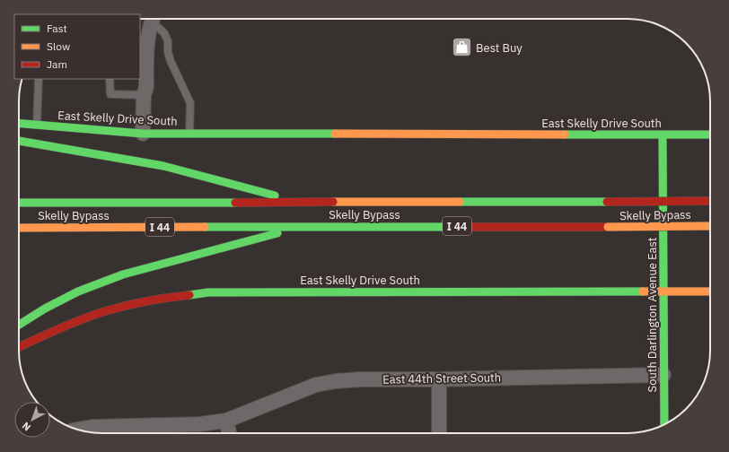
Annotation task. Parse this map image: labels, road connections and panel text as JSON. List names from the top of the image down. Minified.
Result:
{"streets":{"main road":["East Skelly Drive South","Skelly Bypass","I 44","South Darlington Avenue East"],"street":["East 44th Street South"]},"crossings":[["East Skelly Drive South","South Darlington Avenue East"],["South Darlington Avenue East","East 44th Street South"]],"places":{"shop":["Best Buy"]},"legend":["Fast","Slow","Jam"],"north":"bottom left"}
